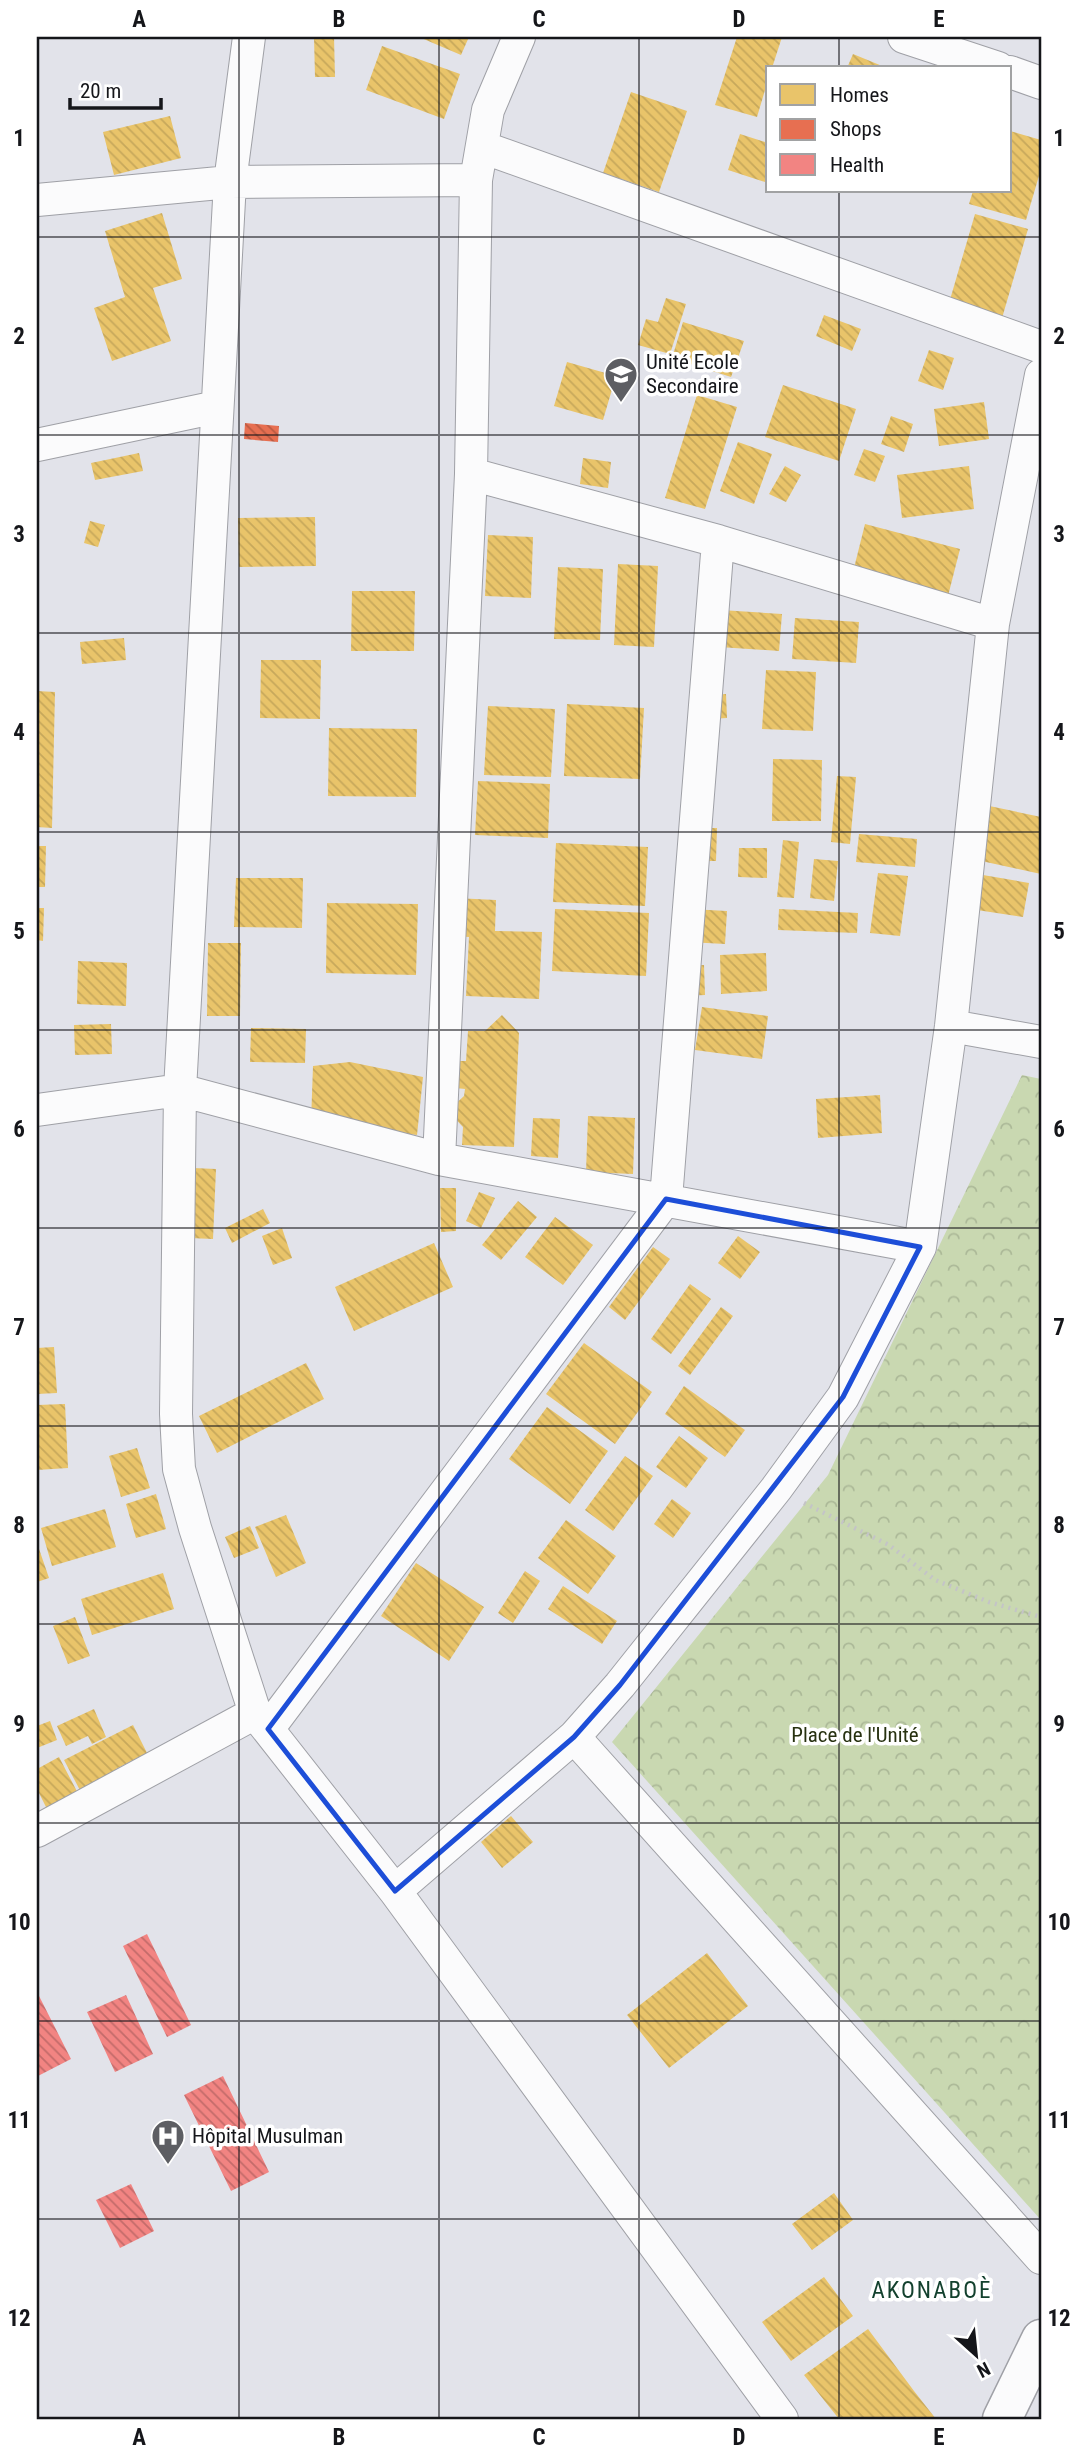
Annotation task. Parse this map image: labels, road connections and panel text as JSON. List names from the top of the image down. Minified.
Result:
{"districts":["AKONABOÈ"],"parks":["Place de l'Unité"],"places":{"school or university":["Unité Ecole Secondaire"],"hospital":["Hôpital Musulman"]},"legend":["Homes","Shops","Health"],"scale_bar":"20 m","north":"bottom right","grid":{"columns":["A","B","C","D","E"],"rows":["1","2","3","4","5","6","7","8","9","10","11","12"]}}
